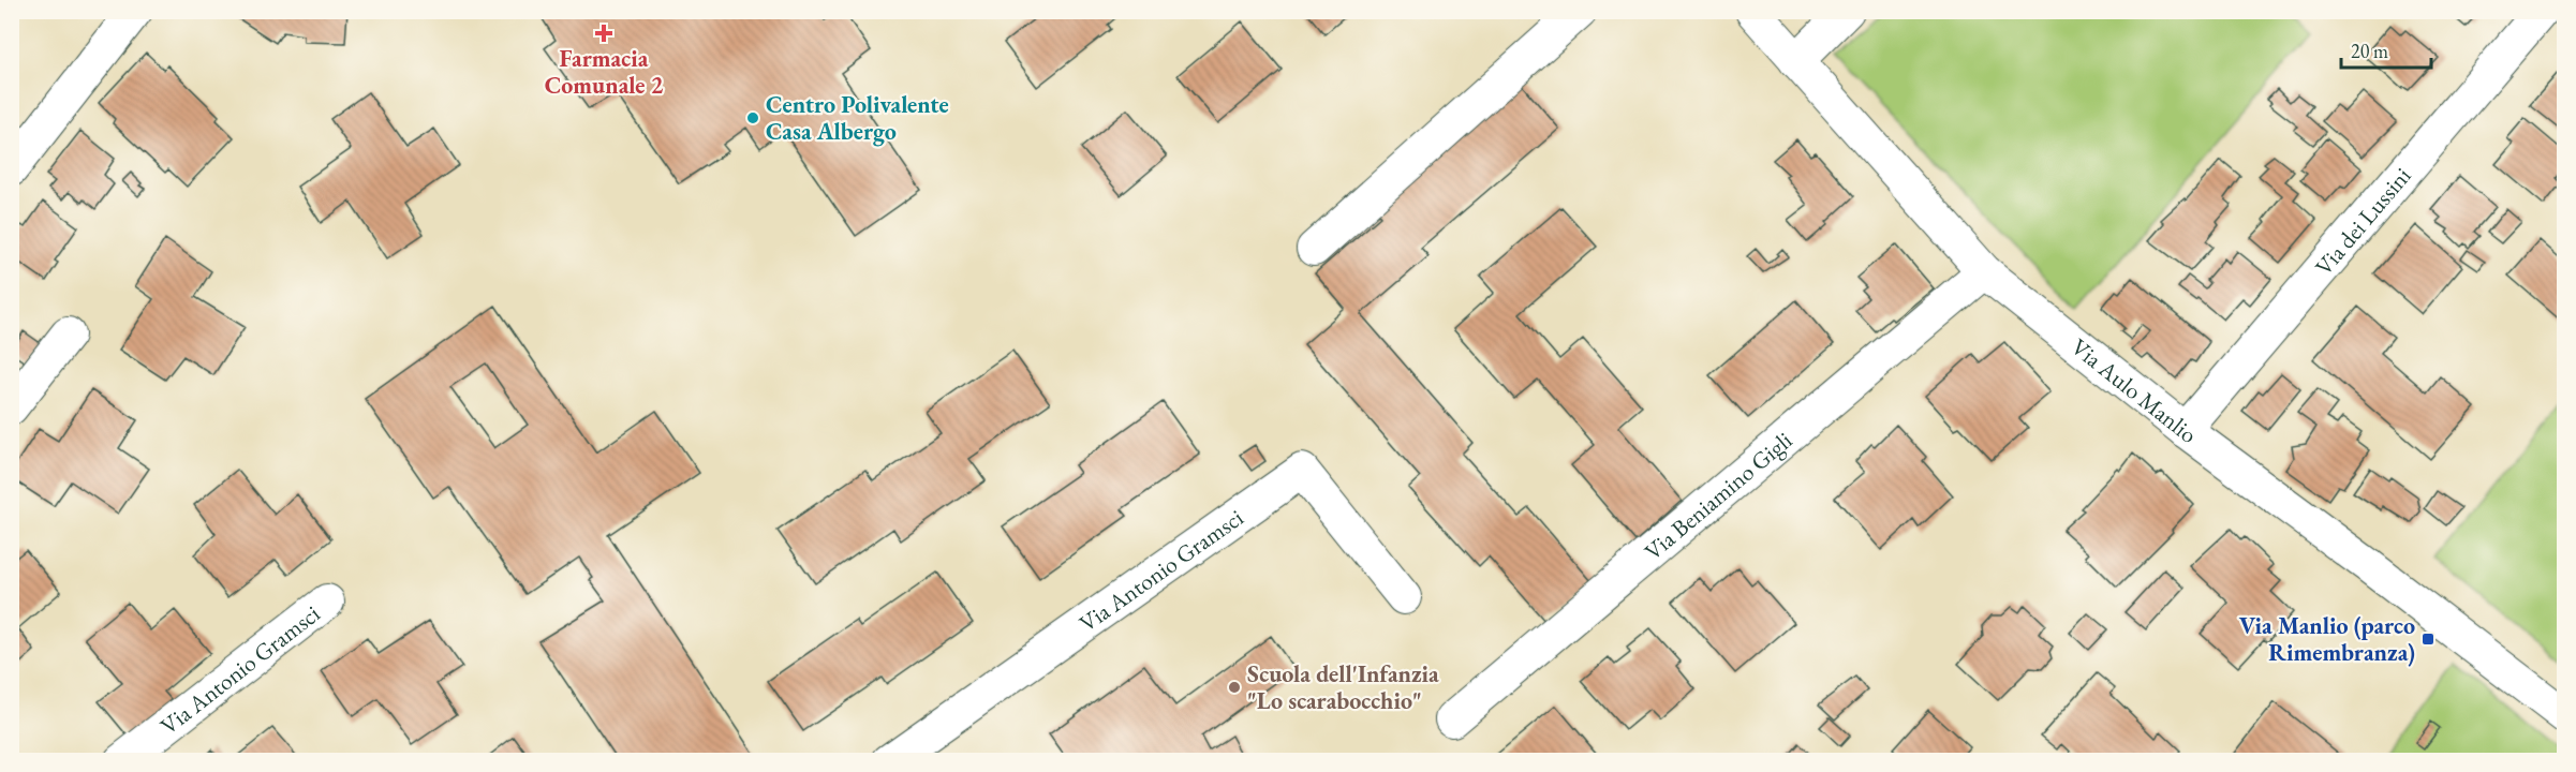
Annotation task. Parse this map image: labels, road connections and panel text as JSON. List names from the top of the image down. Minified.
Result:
{"streets":{"street":["Via dei Lussini","Via Aulo Manlio","Via Beniamino Gigli","Via Antonio Gramsci"]},"crossings":[["Via dei Lussini","Via Aulo Manlio"],["Via Aulo Manlio","Via Beniamino Gigli"]],"places":{"health":["Farmacia Comunale 2"],"other":["Centro Polivalente Casa Albergo","Scuola dell'Infanzia \"Lo scarabocchio\""],"transit":["Via Manlio (parco Rimembranza)"]},"scale_bar":"20 m"}
